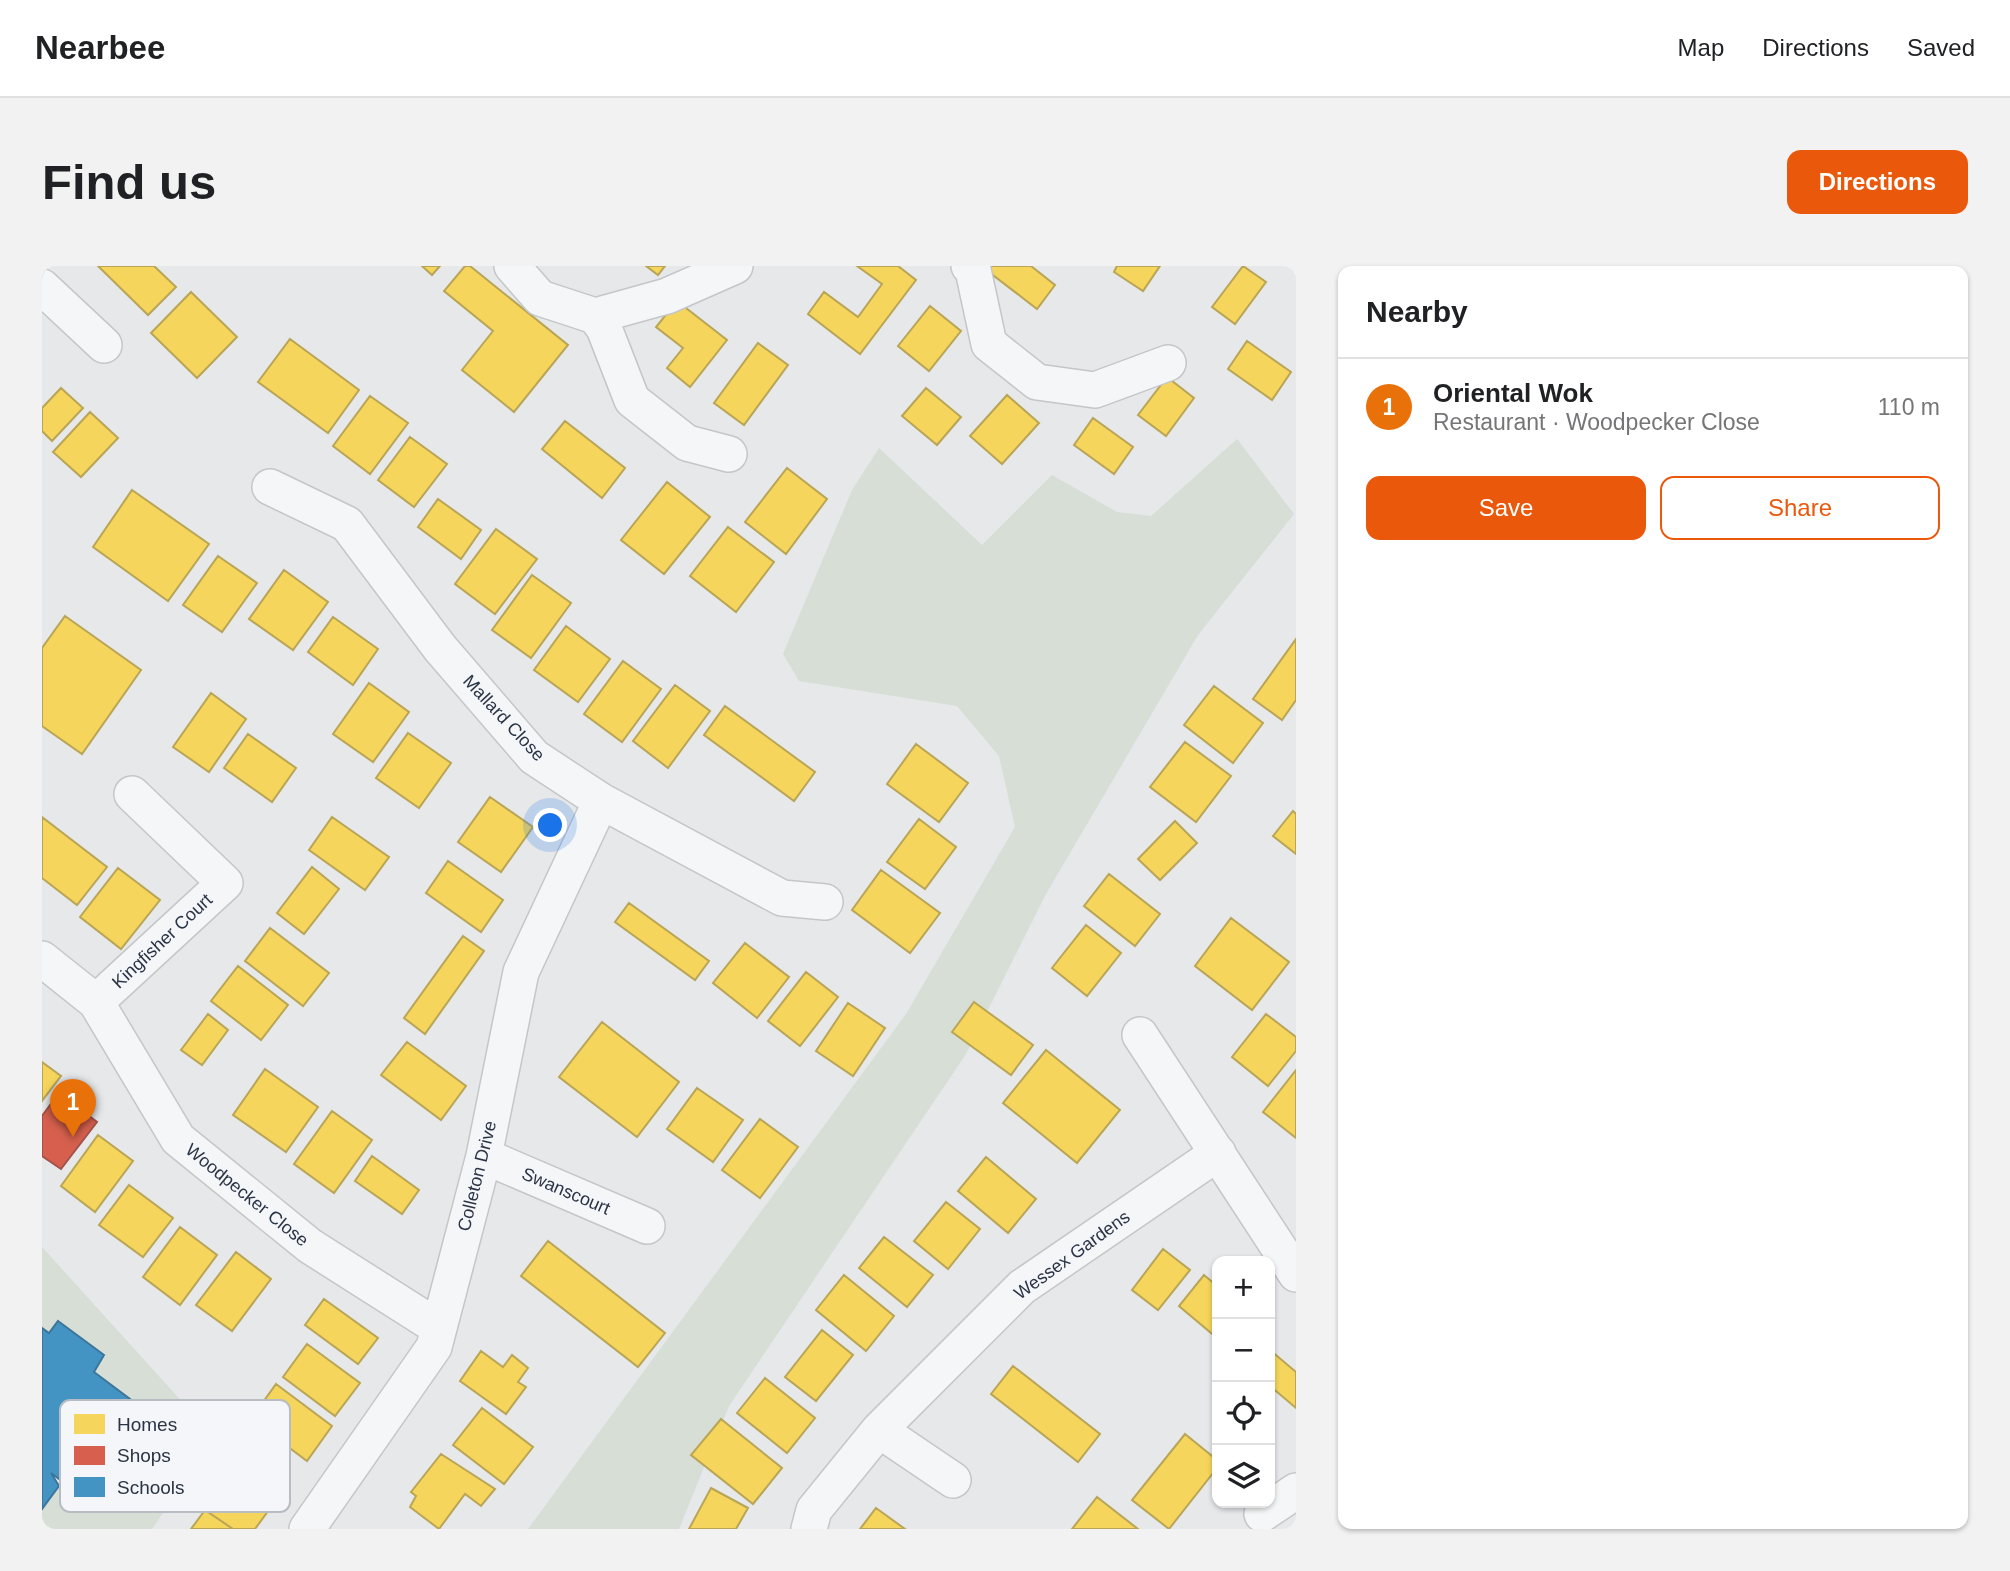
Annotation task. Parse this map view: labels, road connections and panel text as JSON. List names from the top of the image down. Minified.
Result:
{"streets":{"street":["Mallard Close","Kingfisher Court","Colleton Drive","Swanscourt","Woodpecker Close","Wessex Gardens"]},"crossings":[["Mallard Close","Colleton Drive"],["Kingfisher Court","Woodpecker Close"],["Colleton Drive","Swanscourt"],["Colleton Drive","Woodpecker Close"]],"legend":["Homes","Shops","Schools"],"page":{"header":"Nearbee","nav":["Map","Directions","Saved"],"buttons":["Directions",["Save","Share"]],"title":"Find us","heading":"Nearby","list":[{"mark":"1","name":"Oriental Wok","note":"Restaurant · Woodpecker Close","value":"110 m"}],"pins":"1","map_buttons":["+","−"]}}
